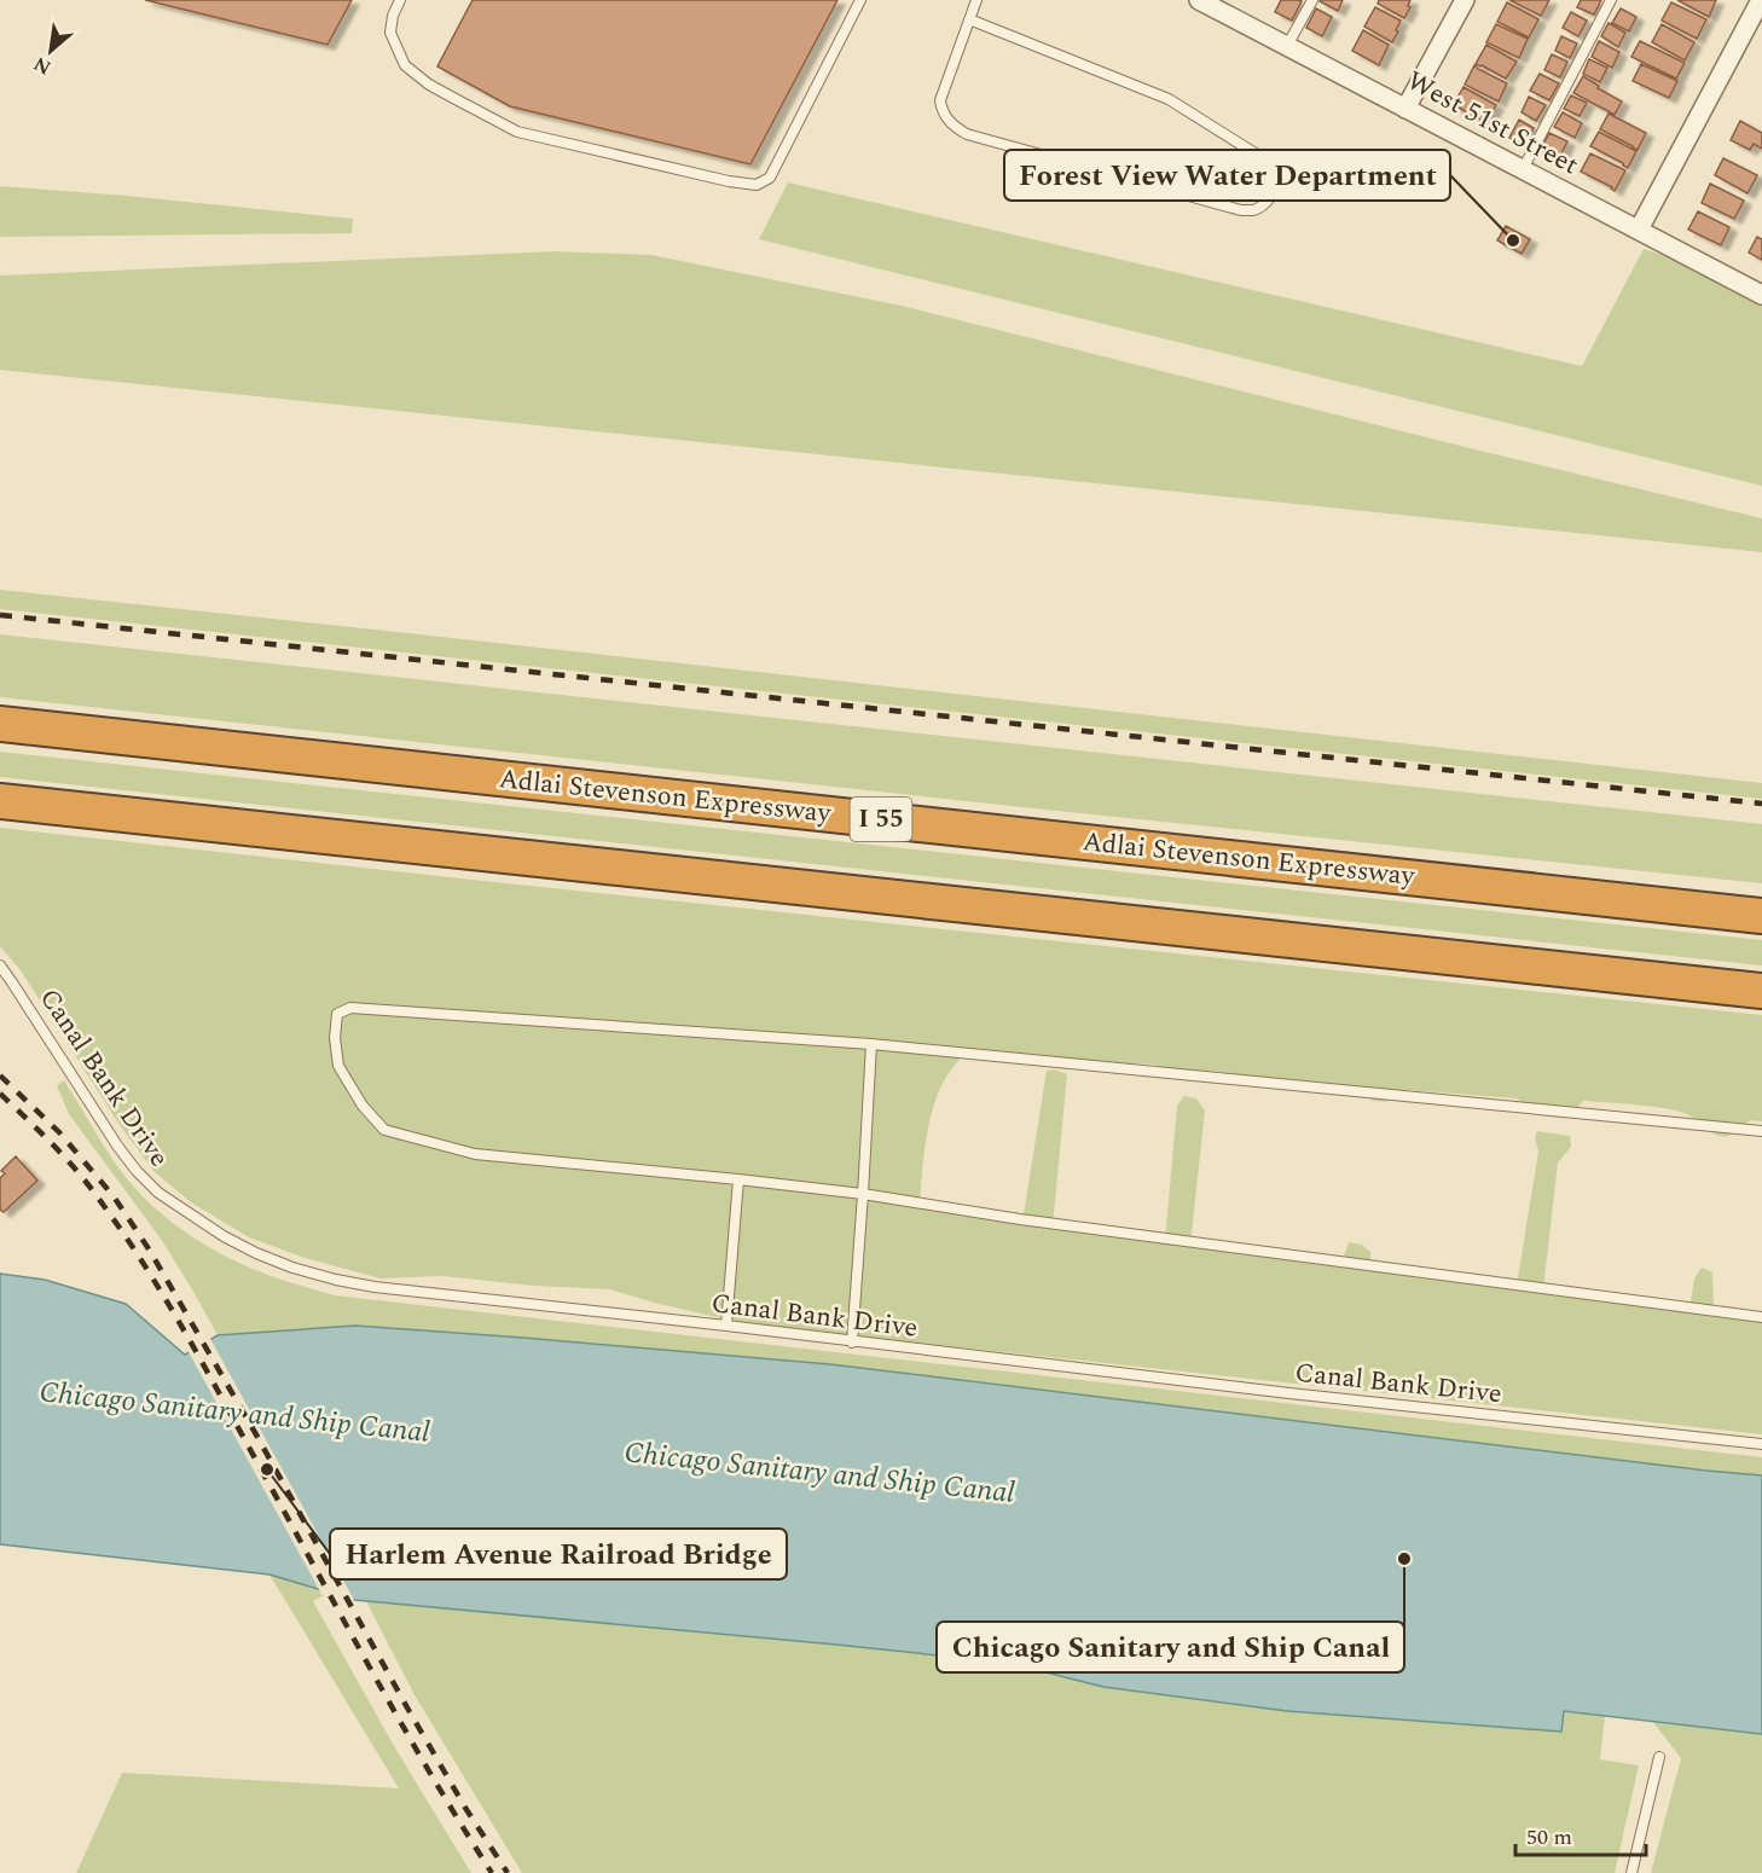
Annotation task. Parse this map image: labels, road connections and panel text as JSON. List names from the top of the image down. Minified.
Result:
{"streets":{"highway":["Adlai Stevenson Expressway","I 55"],"street":["West 51st Street"],"lane":["Canal Bank Drive"]},"water":["Chicago Sanitary and Ship Canal"],"places":["Forest View Water Department","Harlem Avenue Railroad Bridge","Chicago Sanitary and Ship Canal"],"scale_bar":"50 m","north":"bottom left"}
